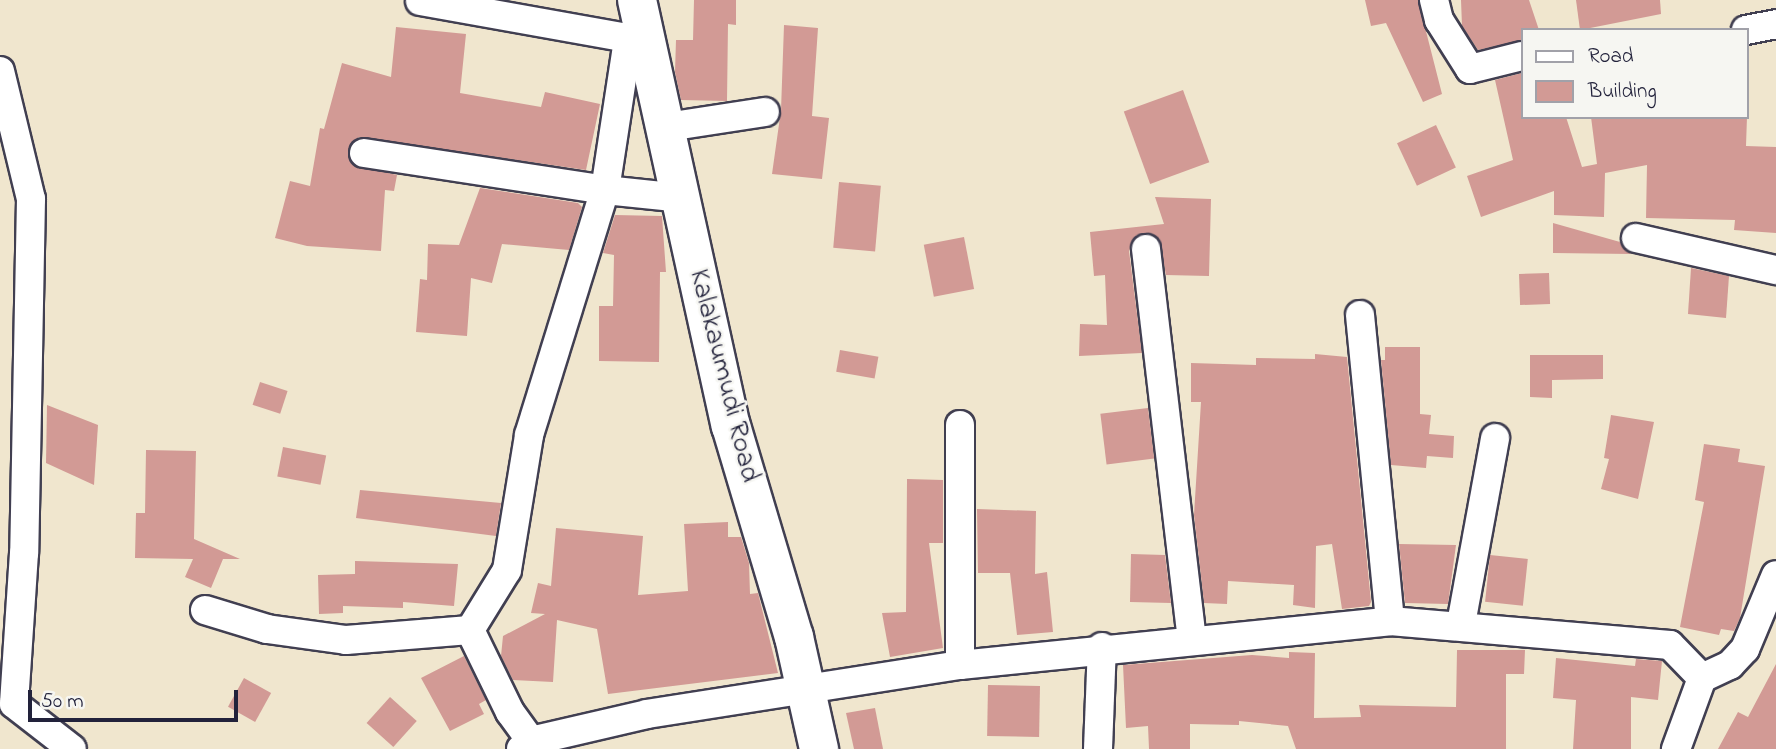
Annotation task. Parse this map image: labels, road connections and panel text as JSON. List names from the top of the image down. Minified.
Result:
{"streets":{"street":["Kalakaumudi Road"]},"legend":["Road","Building"],"scale_bar":"50 m"}
